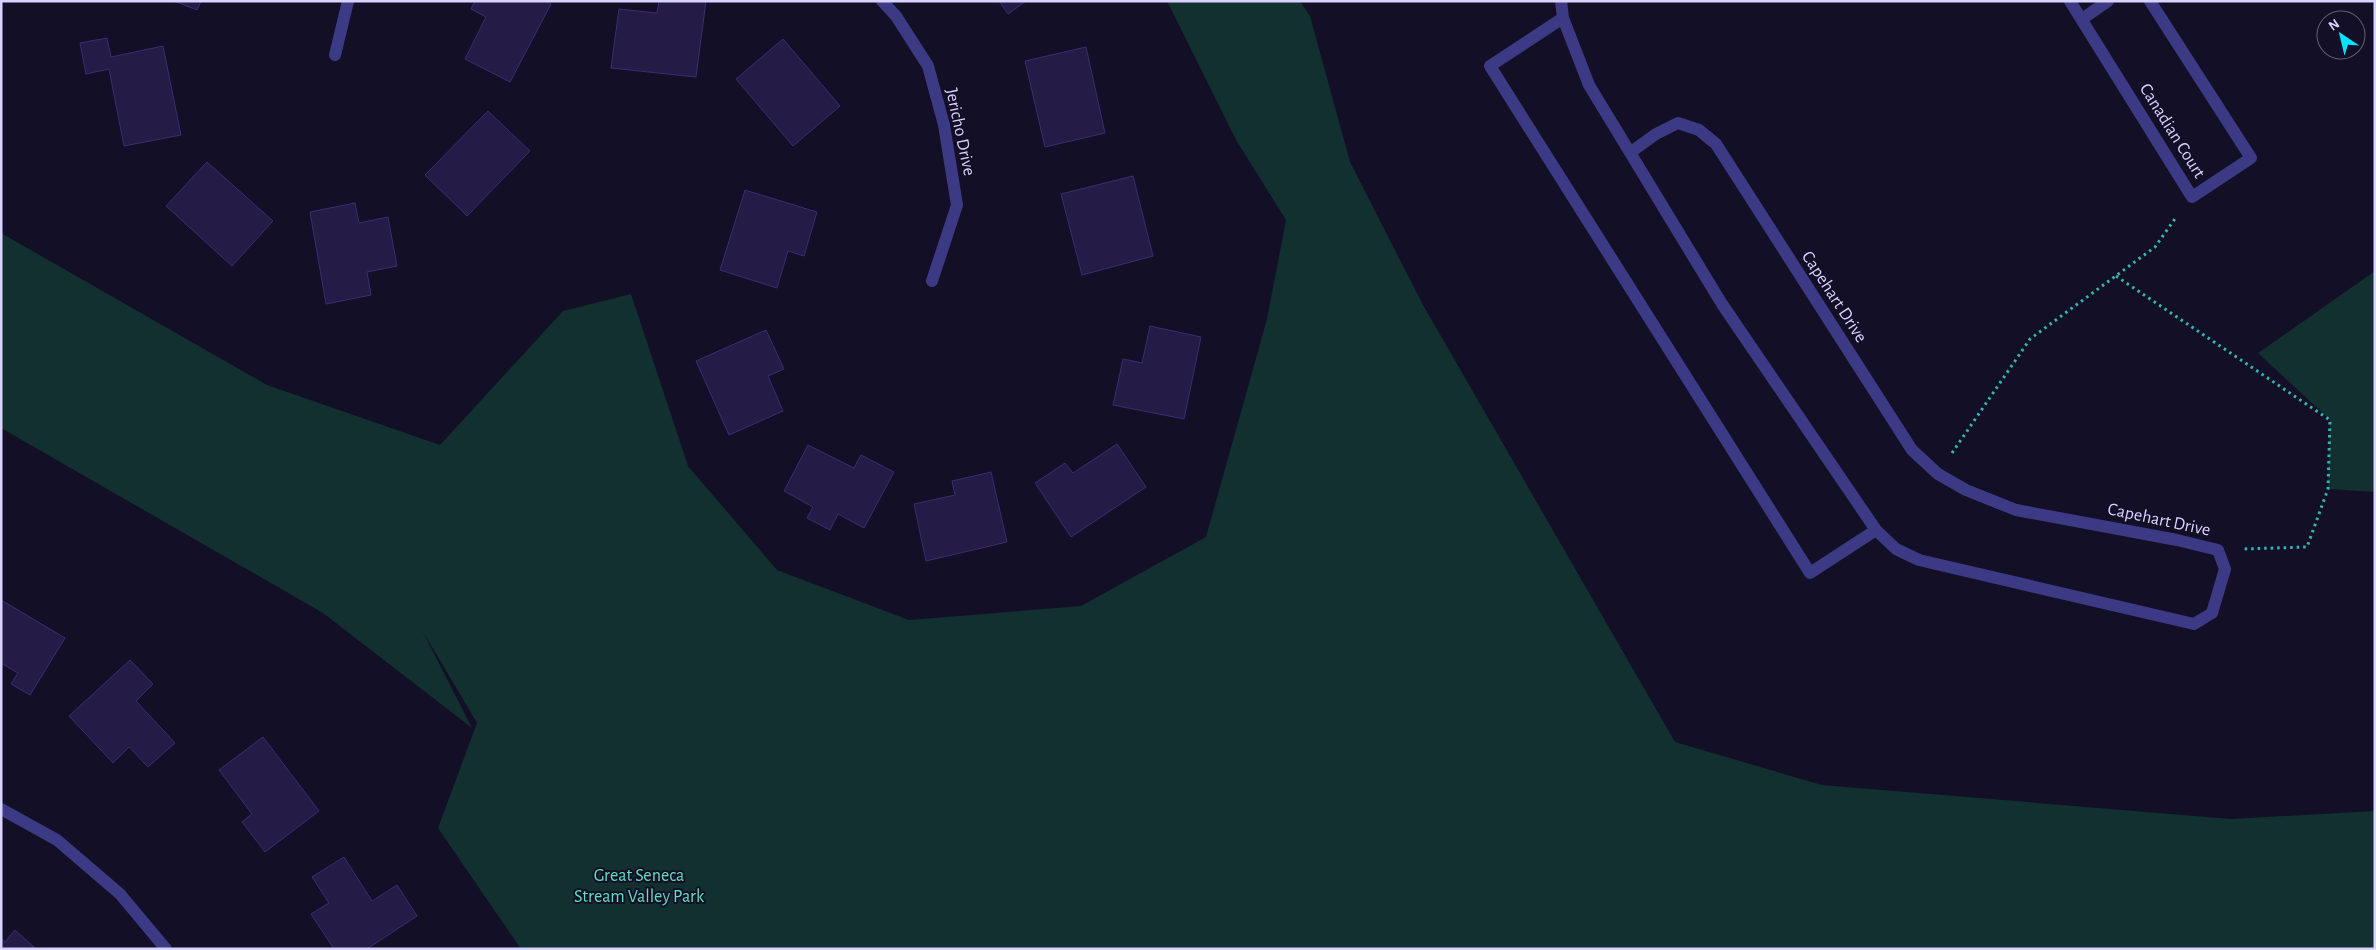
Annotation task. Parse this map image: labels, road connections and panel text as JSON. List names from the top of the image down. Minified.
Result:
{"streets":{"street":["Canadian Court","Jericho Drive","Capehart Drive"]},"parks":["Great Seneca Stream Valley Park"],"north":"top left"}
